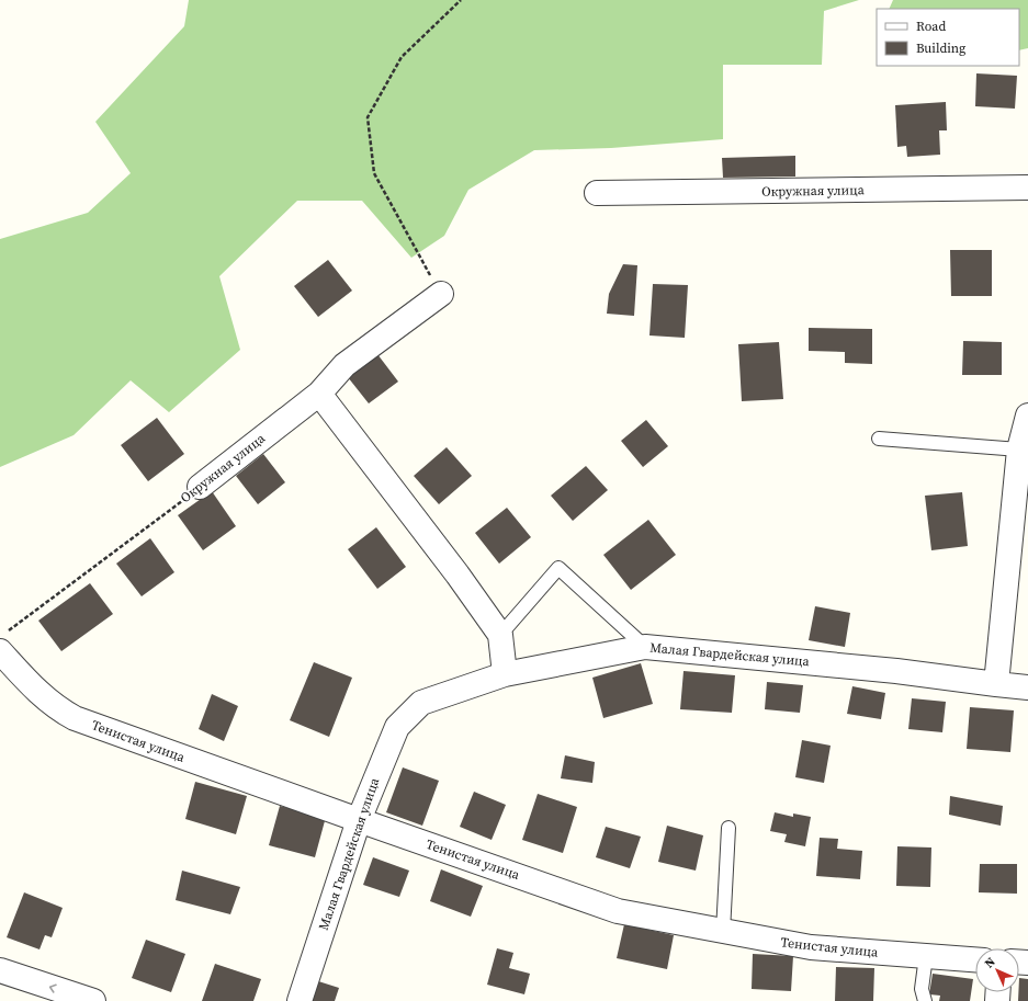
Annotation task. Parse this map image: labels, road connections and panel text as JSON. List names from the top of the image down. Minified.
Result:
{"streets":{"street":["Окружная улица","Малая Гвардейская улица","Тенистая улица"]},"crossings":[["Окружная улица","Тенистая улица"],["Малая Гвардейская улица","Тенистая улица"]],"legend":["Road","Building"],"north":"top left"}
